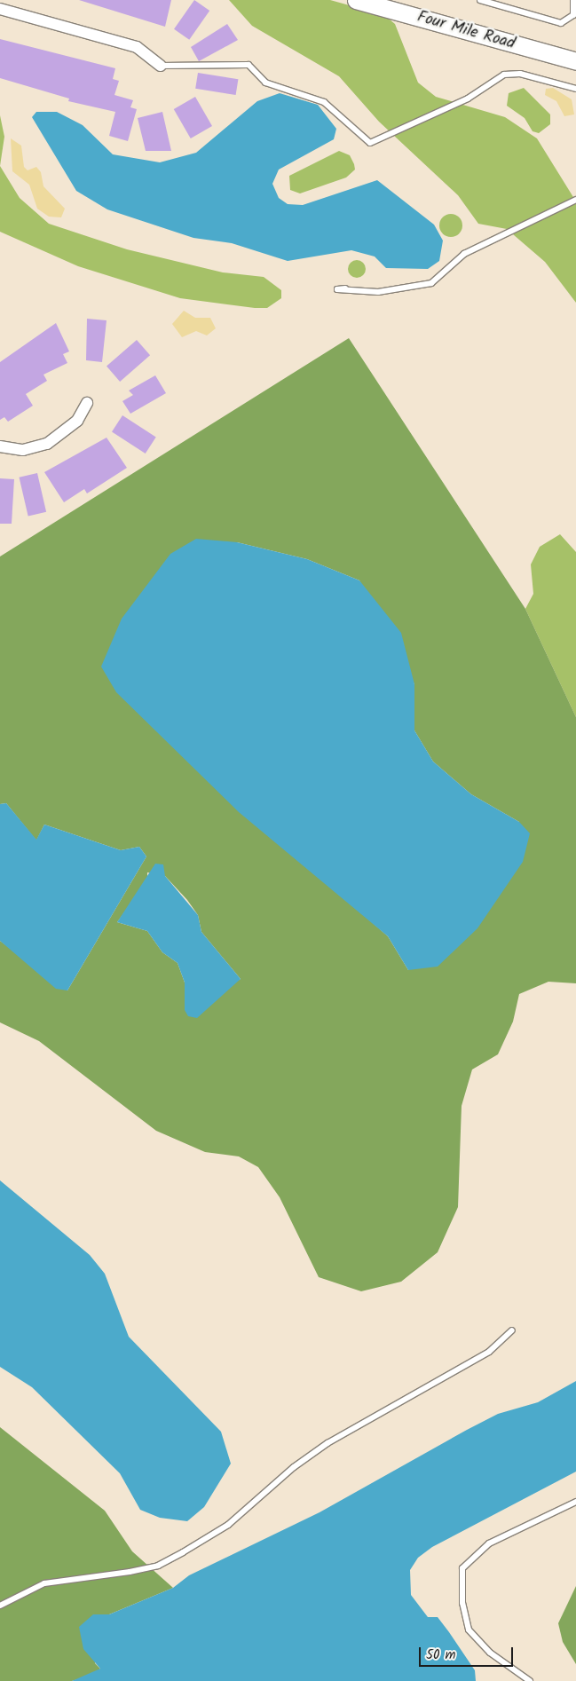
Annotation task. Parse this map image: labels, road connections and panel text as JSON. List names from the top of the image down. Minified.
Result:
{"streets":{"main road":["Four Mile Road"]},"scale_bar":"50 m"}
